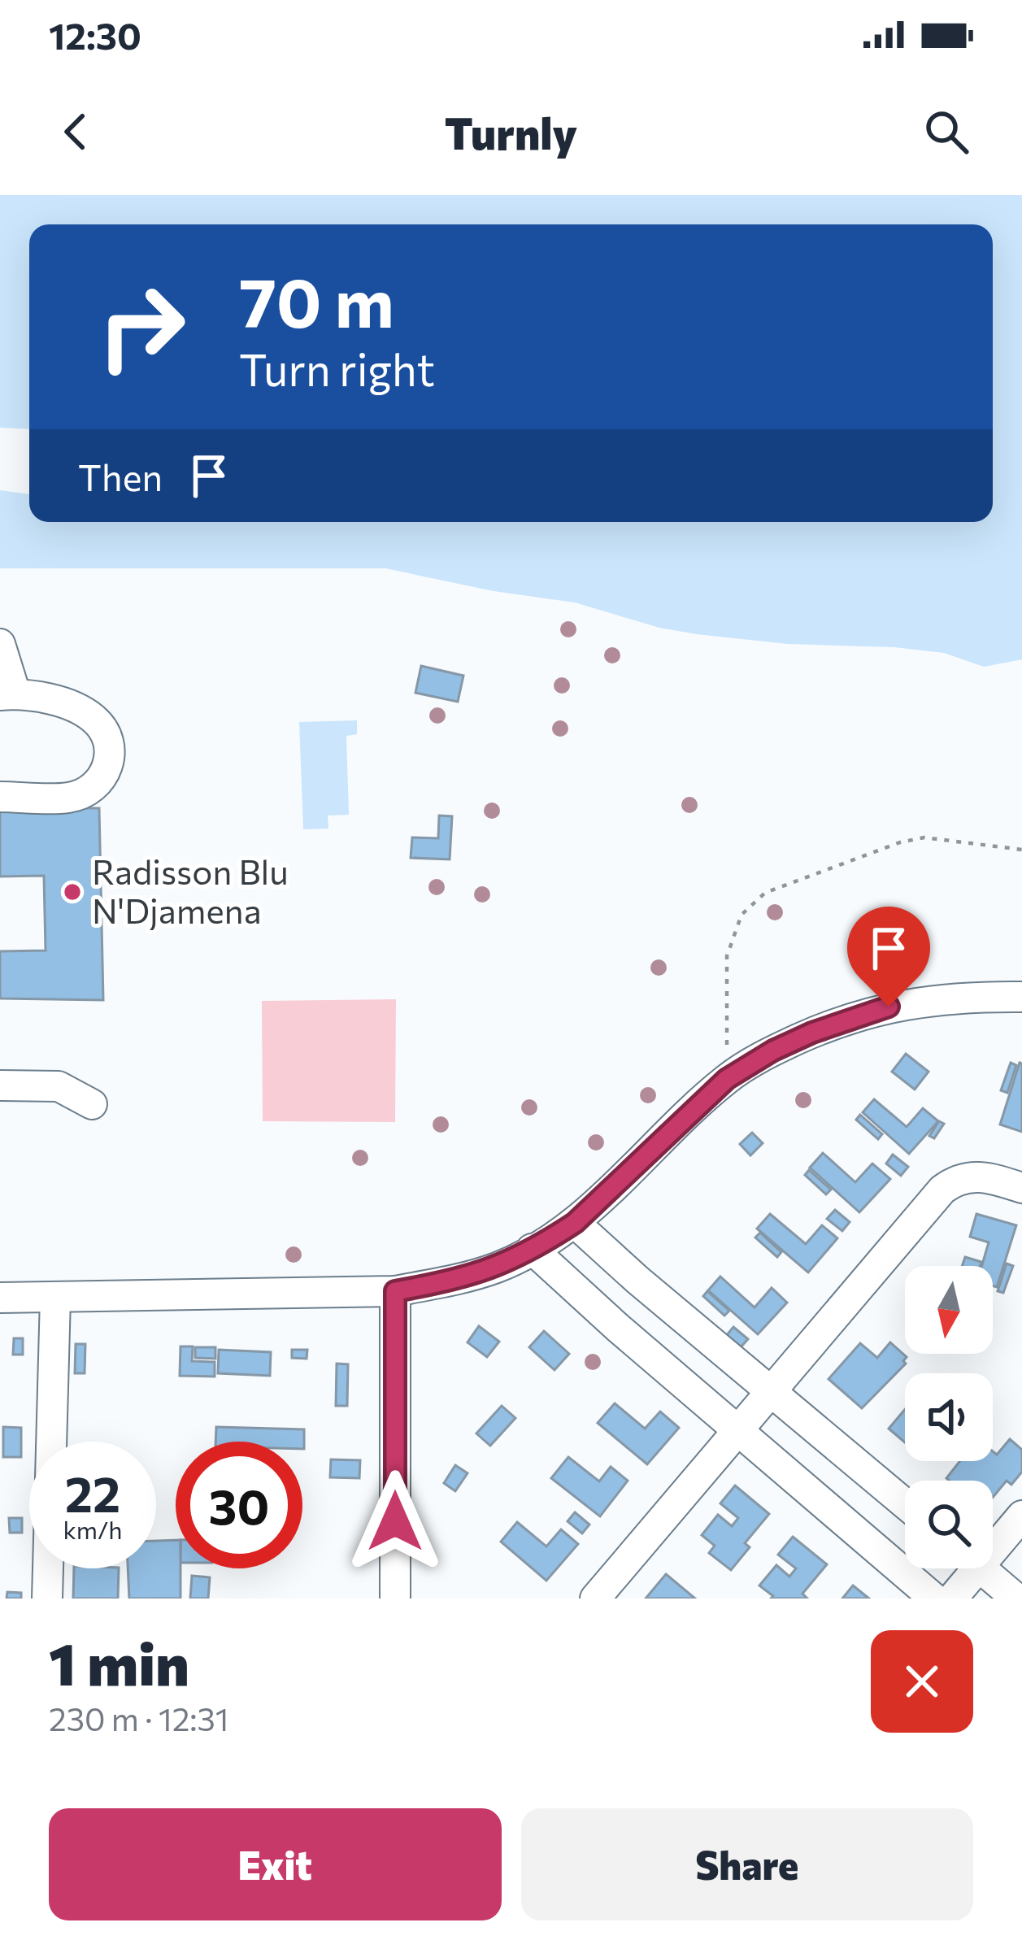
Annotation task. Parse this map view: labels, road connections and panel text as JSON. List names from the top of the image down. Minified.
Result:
{"places":["Radisson Blu N'Djamena"],"north":"bottom","page":{"status":"12:30","header":"Turnly","turn":["70 m","Turn right"],"then":"Then","speed":"22 km/h","limit":"30","heading":["1 min","230 m · 12:31"],"buttons":["Exit","Share"]}}
